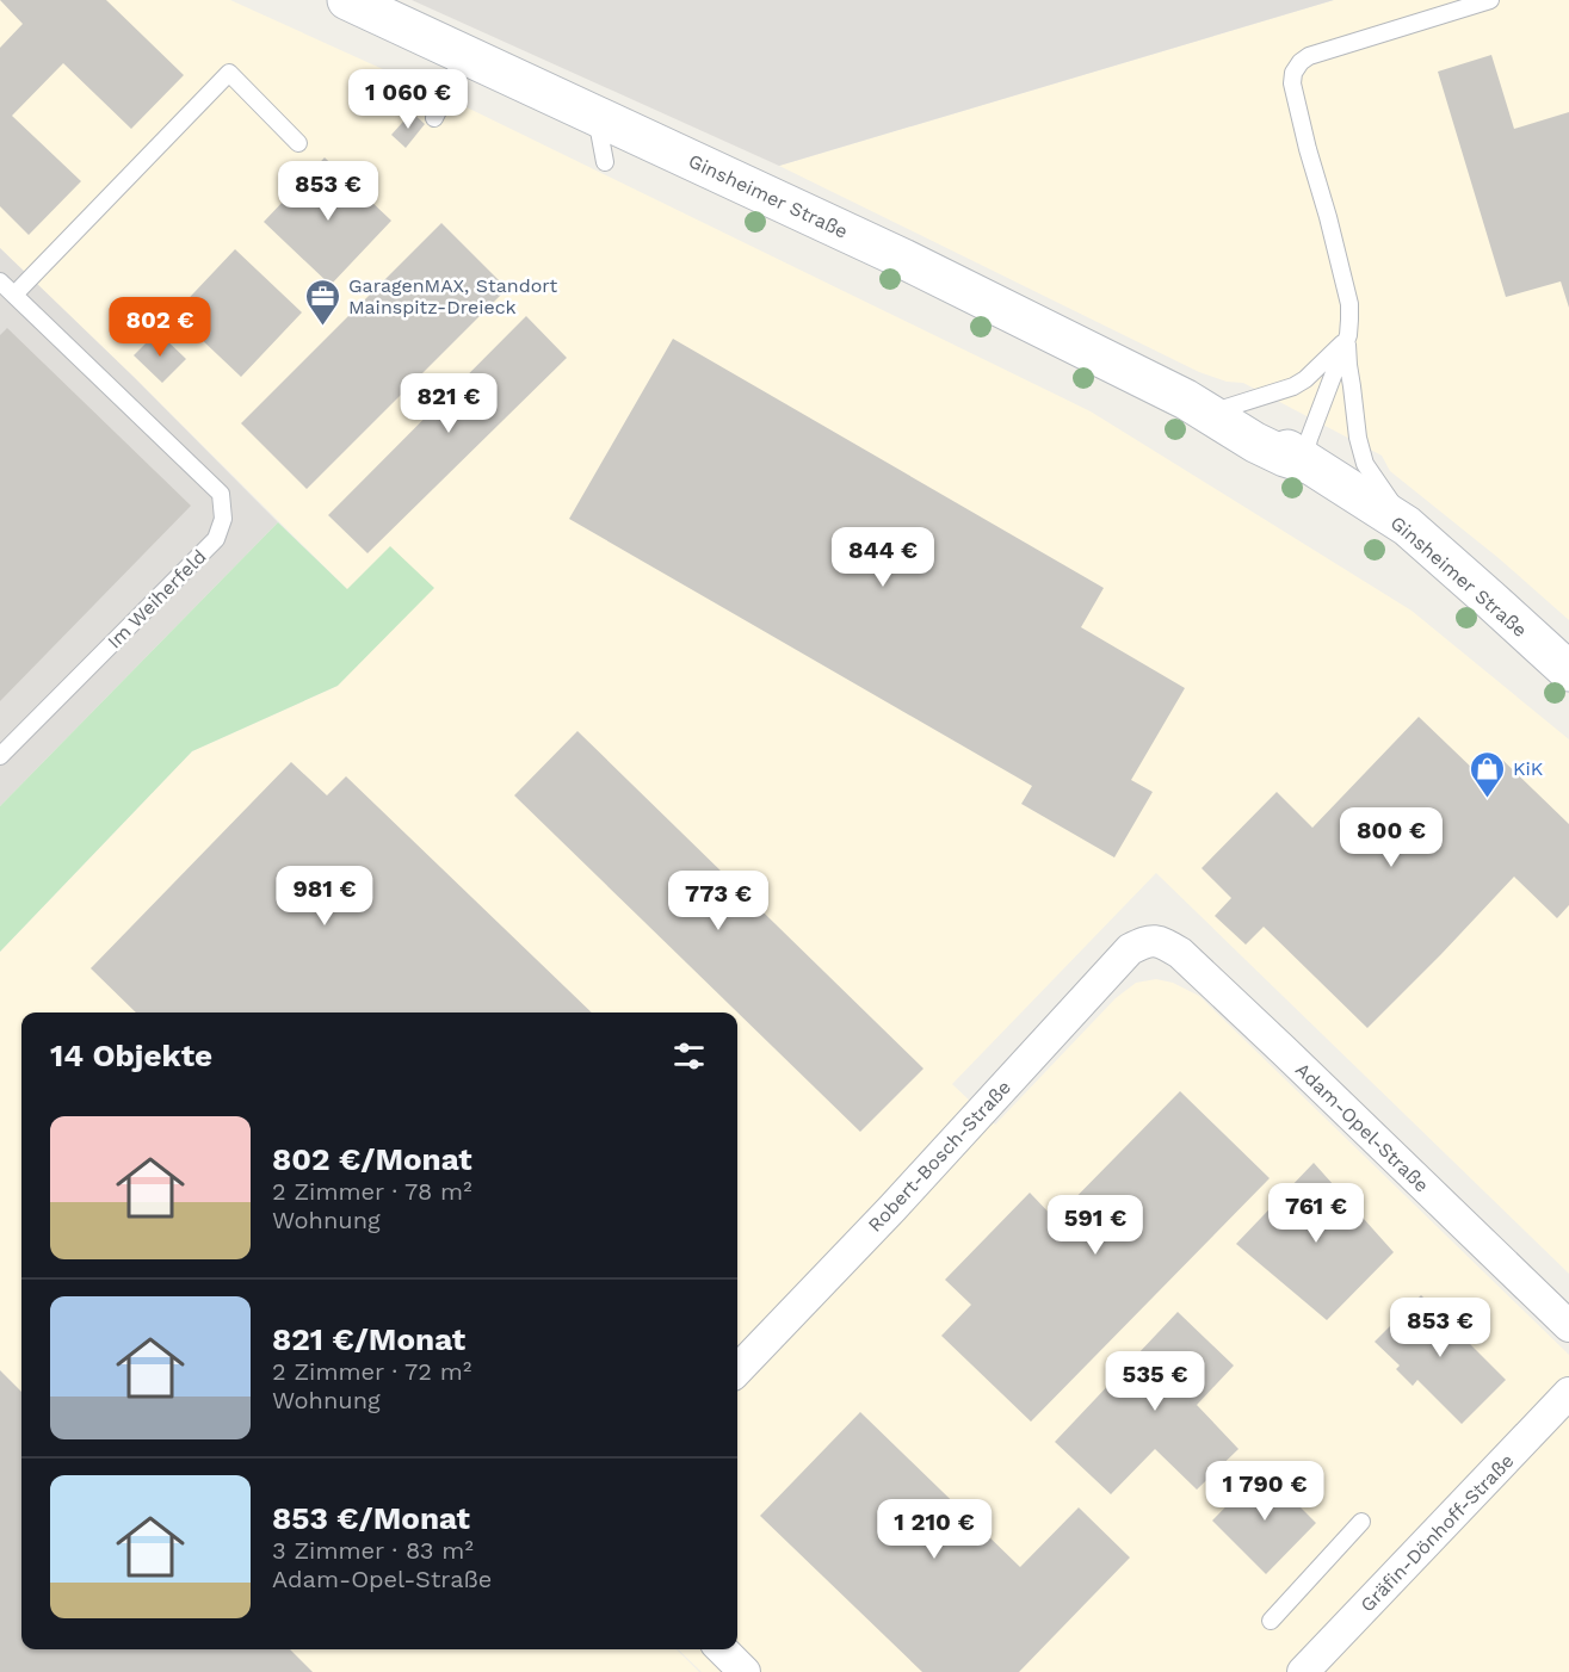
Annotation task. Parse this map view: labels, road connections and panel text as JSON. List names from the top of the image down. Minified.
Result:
{"streets":{"main road":["Ginsheimer Straße"],"street":["Adam-Opel-Straße","Robert-Bosch-Straße","Gräfin-Dönhoff-Straße"],"lane":["Im Weiherfeld"]},"crossings":[["Adam-Opel-Straße","Robert-Bosch-Straße"]],"places":{"office":["GaragenMAX, Standort Mainspitz-Dreieck"],"shop":["KiK"]},"page":{"price":["1 060 €","853 €","802 €","821 €","844 €","800 €","981 €","773 €","761 €","591 €","853 €","535 €","1 790 €","1 210 €"],"heading":"14 Objekte","list":[{"name":"802 €/Monat","note":"2 Zimmer · 78 m² · Wohnung"},{"name":"821 €/Monat","note":"2 Zimmer · 72 m² · Wohnung"},{"name":"853 €/Monat","note":"3 Zimmer · 83 m² · Adam-Opel-Straße"}]}}
